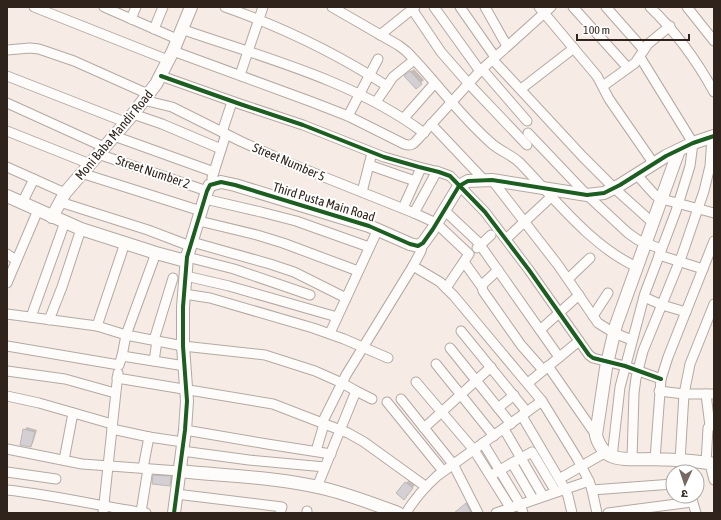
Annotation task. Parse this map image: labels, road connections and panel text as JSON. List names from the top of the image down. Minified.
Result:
{"streets":{"street":["Moni Baba Mandir Road","Street Number 5","Street Number 2","Third Pusta Main Road"]},"crossings":[["Moni Baba Mandir Road","Street Number 5"],["Moni Baba Mandir Road","Street Number 2"],["Street Number 2","Third Pusta Main Road"]],"scale_bar":"100 m","north":"bottom"}
